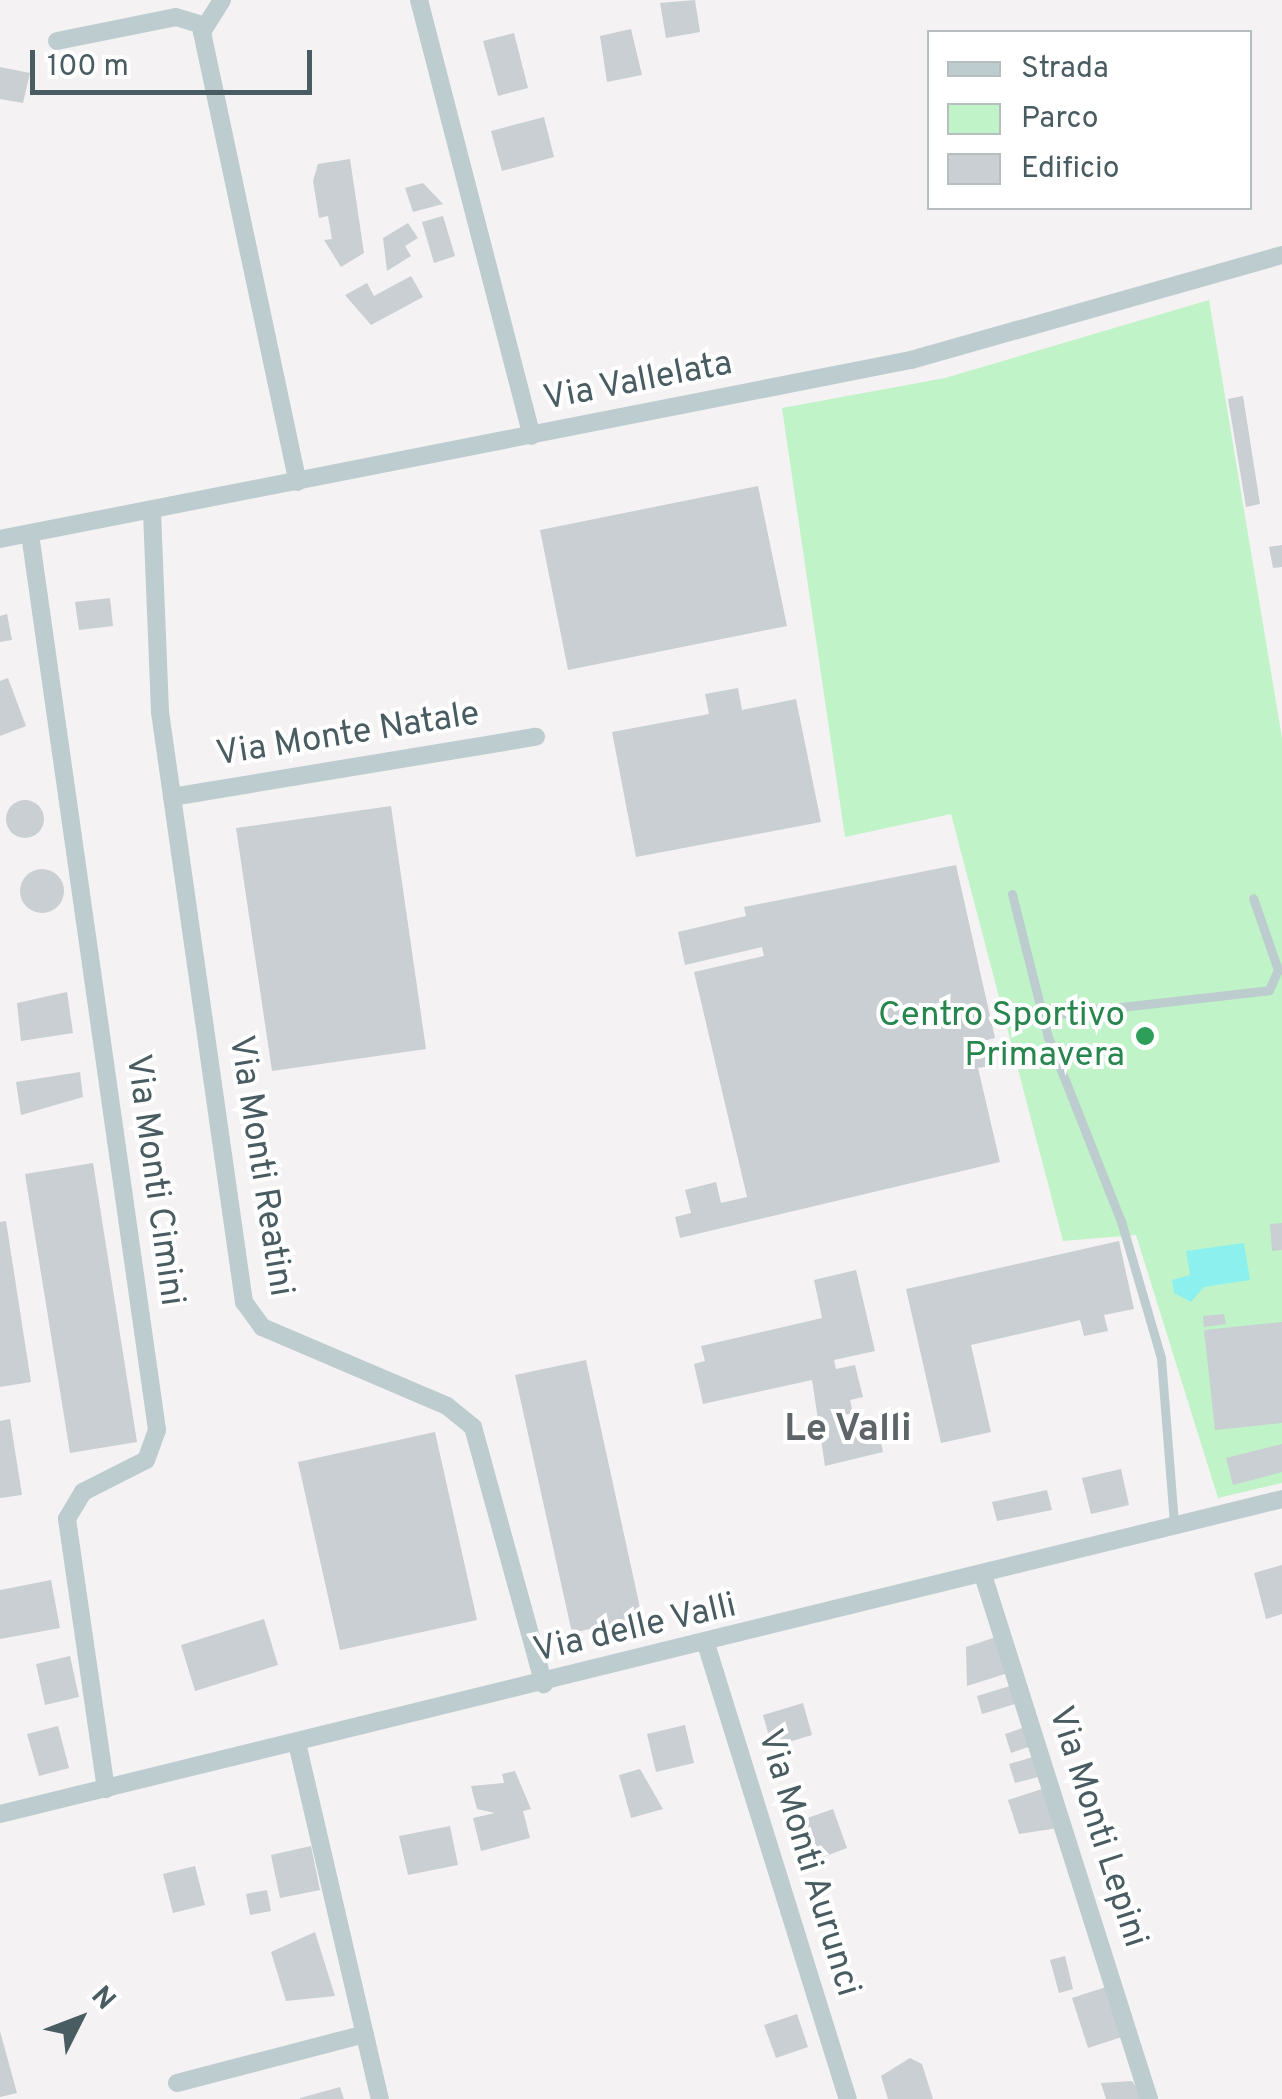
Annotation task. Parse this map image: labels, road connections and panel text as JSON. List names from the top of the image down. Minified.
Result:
{"streets":{"street":["Via Vallelata","Via Monte Natale","Via Monti Reatini","Via Monti Cimini","Via delle Valli","Via Monti Lepini","Via Monti Aurunci"]},"crossings":[["Via Vallelata","Via Monti Reatini"],["Via Vallelata","Via Monti Cimini"],["Via Monte Natale","Via Monti Reatini"],["Via Monti Reatini","Via delle Valli"],["Via Monti Cimini","Via delle Valli"],["Via delle Valli","Via Monti Lepini"],["Via delle Valli","Via Monti Aurunci"]],"districts":["Le Valli"],"places":["Centro Sportivo Primavera"],"legend":["Strada","Parco","Edificio"],"scale_bar":"100 m","north":"top right"}
